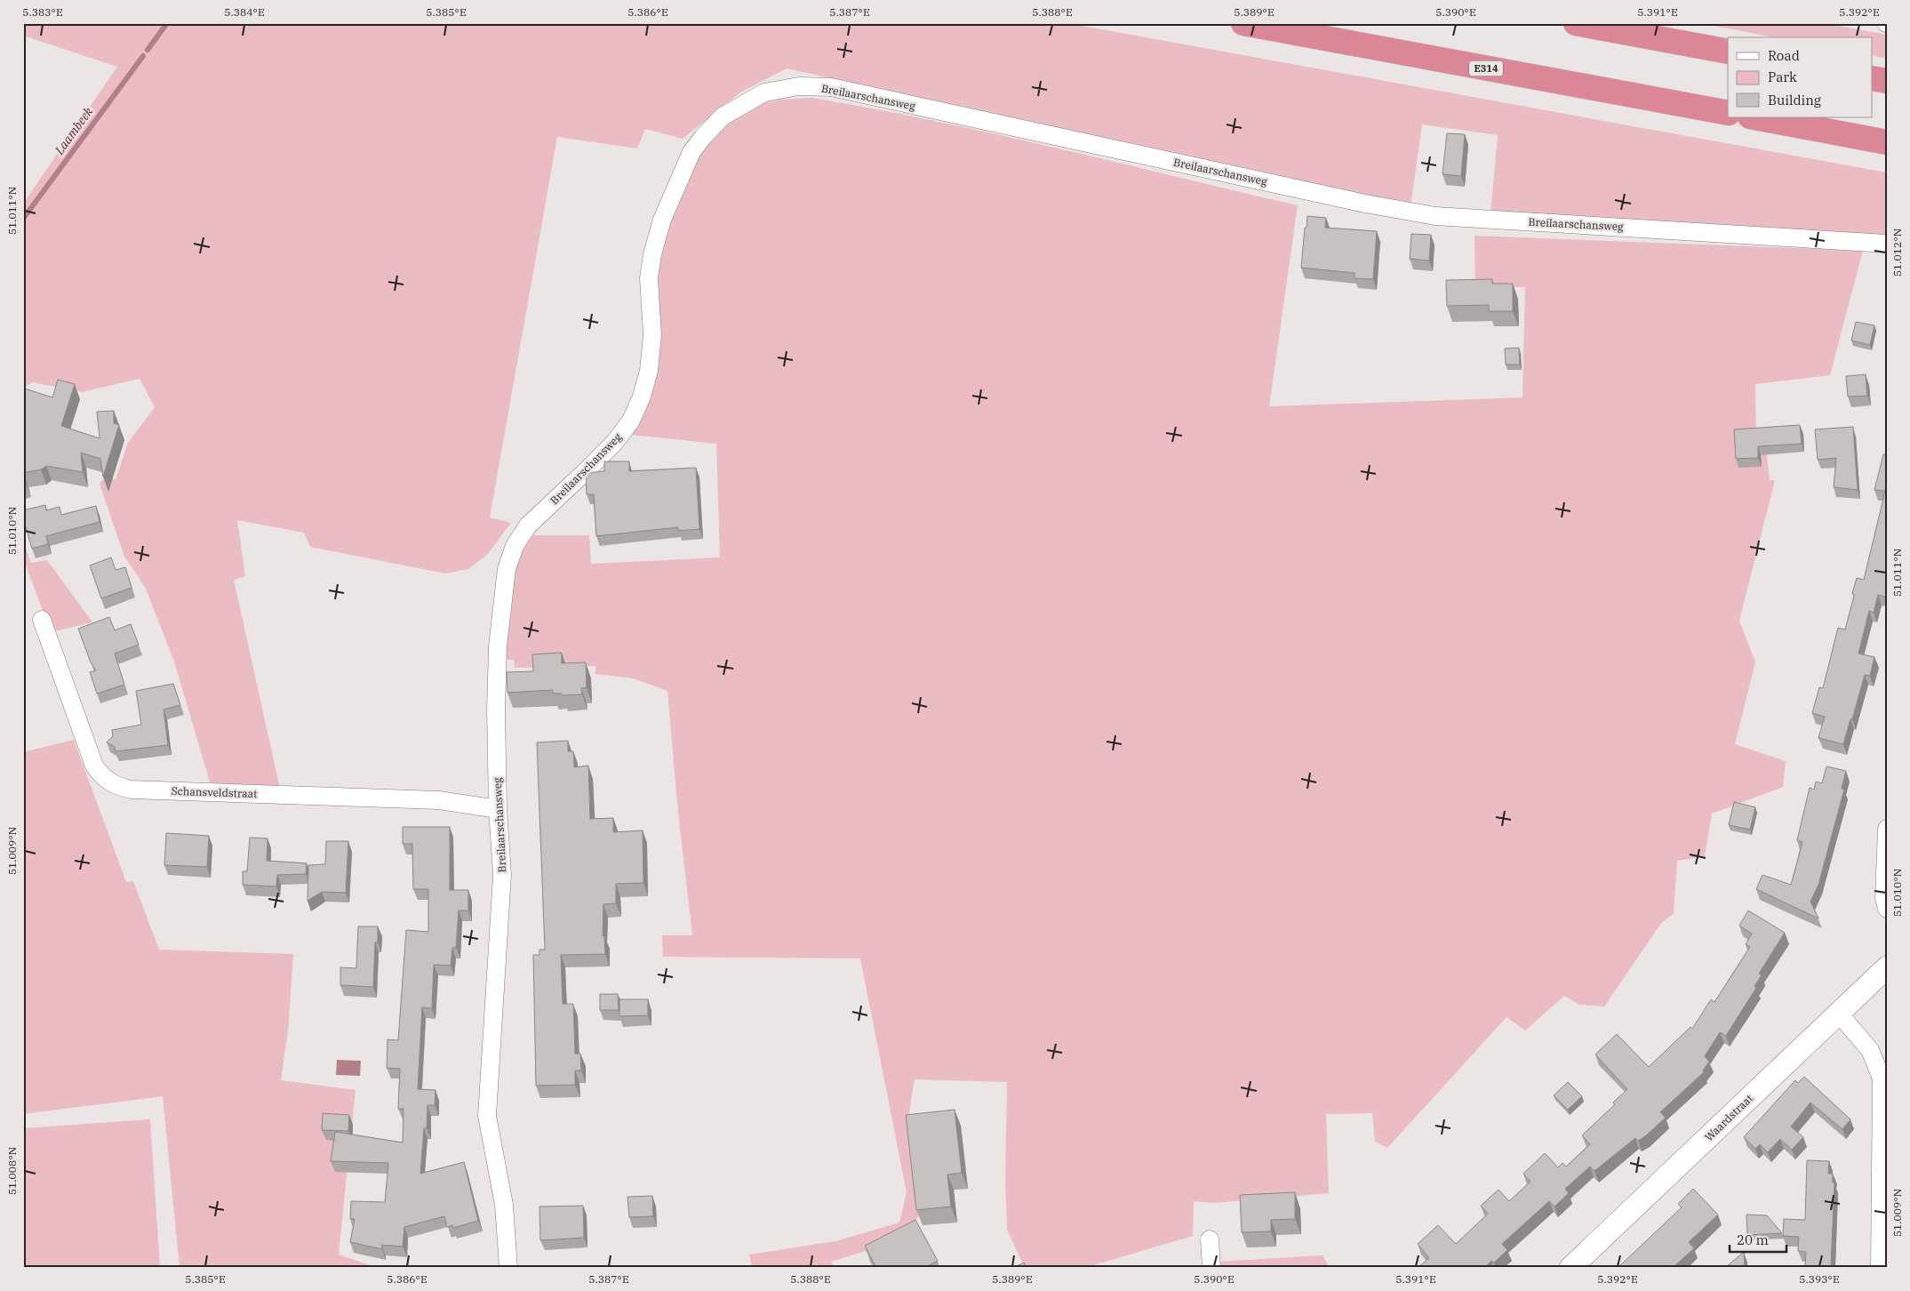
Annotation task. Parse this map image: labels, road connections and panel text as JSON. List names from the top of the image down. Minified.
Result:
{"streets":{"highway":["E314"],"street":["Breilaarschansweg","Schansveldstraat","Waardstraat"]},"crossings":[["Breilaarschansweg","Schansveldstraat"]],"water":["Laambeek"],"legend":["Road","Park","Building"],"scale_bar":"20 m","coordinates":["5.383°E","5.384°E","5.385°E","5.386°E","5.387°E","5.388°E","5.389°E","5.390°E","5.391°E","5.392°E","51.011°N","51.012°N","51.010°N","51.009°N","51.008°N","5.393°E"]}
